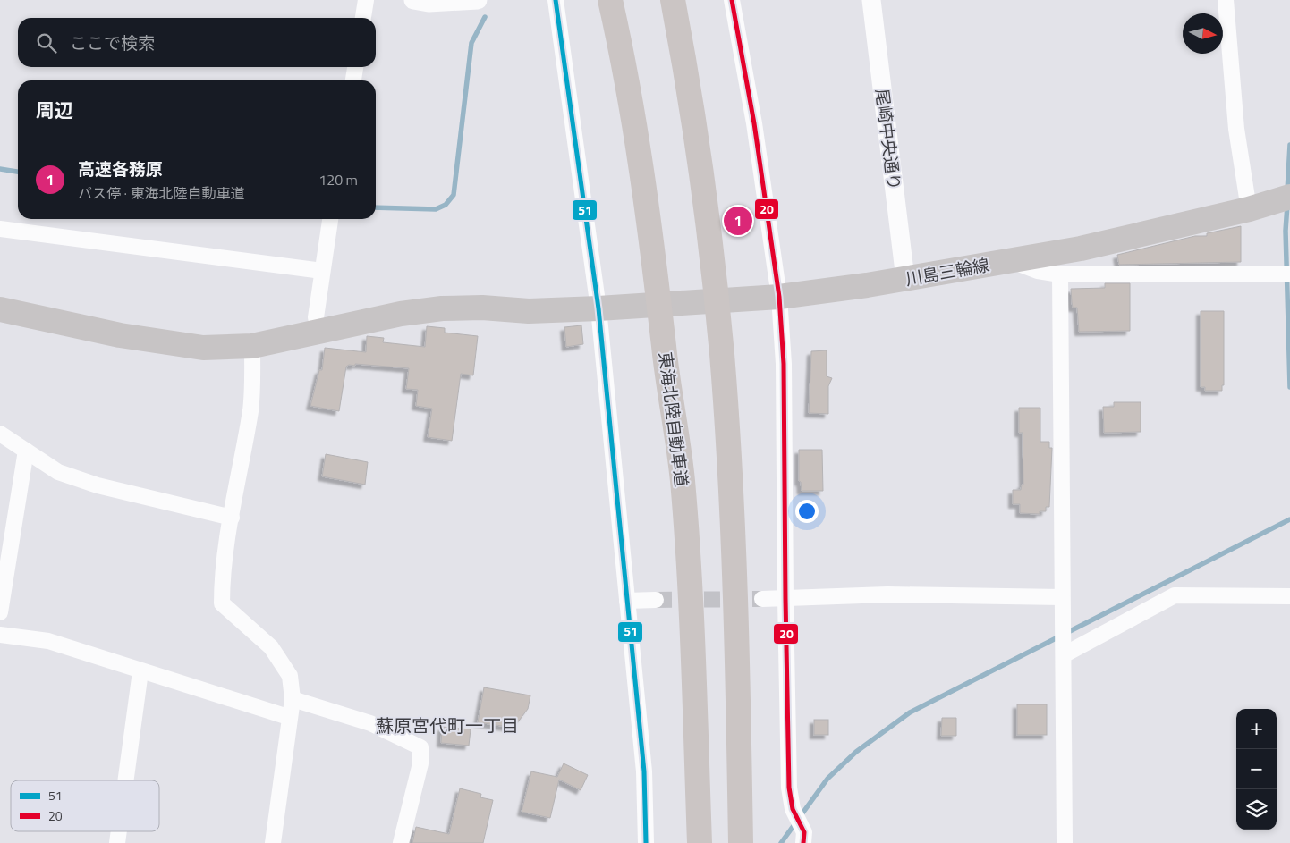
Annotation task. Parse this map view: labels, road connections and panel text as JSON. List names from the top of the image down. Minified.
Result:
{"streets":{"highway":["東海北陸自動車道"],"main road":["川島三輪線"],"street":["尾崎中央通り"]},"crossings":[["尾崎中央通り","川島三輪線"]],"districts":["蘇原宮代町一丁目"],"lines":["transit line 51","transit line 20"],"legend":["51","20"],"north":"right","page":{"search":"ここで検索","heading":"周辺","list":[{"mark":"1","name":"高速各務原","note":"バス停 · 東海北陸自動車道","value":"120 m"}],"pins":"1","map_buttons":["+","−"]}}
